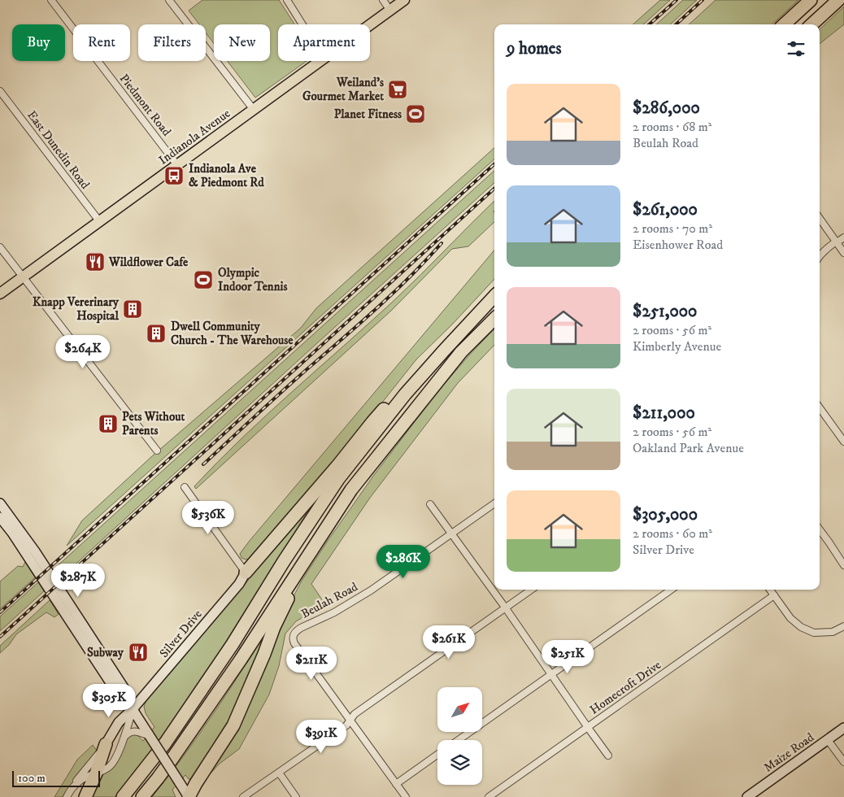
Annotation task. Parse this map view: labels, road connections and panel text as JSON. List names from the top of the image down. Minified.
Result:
{"streets":{"main road":["Indianola Avenue","Silver Drive","Maize Road"],"street":["Piedmont Road","East Dunedin Road","Beulah Road","Homecroft Drive"]},"crossings":[["Piedmont Road","Indianola Avenue"],["Indianola Avenue","East Dunedin Road"]],"places":{"supermarket":["Weiland's Gourmet Market"],"sports":["Planet Fitness","Olympic Indoor Tennis"],"bus stop":["Indianola Ave & Piedmont Rd"],"restaurant":["Wildflower Cafe","Subway"],"building":["Knapp Vererinary Hospital","Dwell Community Church - The Warehouse","Pets Without Parents"]},"scale_bar":"100 m","north":"top right","page":{"chip":["Buy","Rent","Filters","New","Apartment"],"heading":"9 homes","list":[{"name":"$286,000","note":"2 rooms · 68 m² · Beulah Road"},{"name":"$261,000","note":"2 rooms · 70 m² · Eisenhower Road"},{"name":"$251,000","note":"2 rooms · 56 m² · Kimberly Avenue"},{"name":"$211,000","note":"2 rooms · 56 m² · Oakland Park Avenue"},{"name":"$305,000","note":"2 rooms · 60 m² · Silver Drive"}],"price":["$264K","$536K","$286K","$287K","$261K","$251K","$211K","$305K","$391K"],"scale":"100 m"}}
